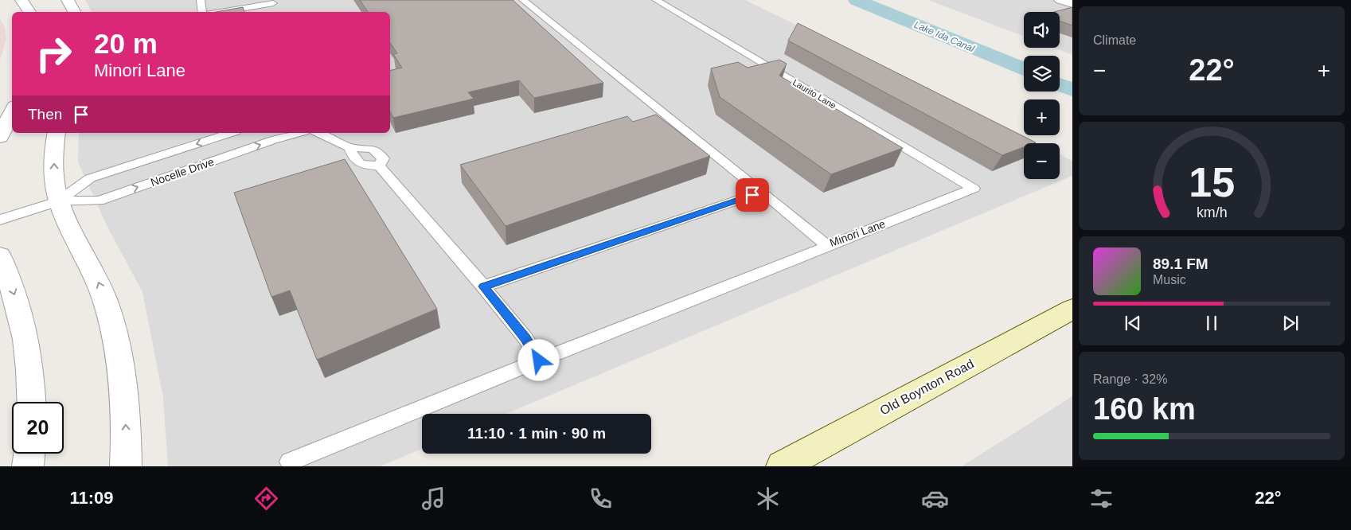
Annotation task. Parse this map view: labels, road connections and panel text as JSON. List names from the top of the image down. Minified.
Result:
{"streets":{"street":["Old Boynton Road"],"lane":["Laurito Lane","Nocelle Drive","Minori Lane"]},"crossings":[["Laurito Lane","Minori Lane"]],"water":["Lake Ida Canal"],"page":{"tile":["Climate",["Range · 32%","160 km"]],"map_buttons":["+","−"],"turn":["20 m","Minori Lane"],"heat":["−","22°","+"],"then":"Then","song":["89.1 FM","Music"],"limit":"20","trip":"11:10 · 1 min · 90 m","tabs":["11:09","22°"],"gauge":["15","km/h"]}}
